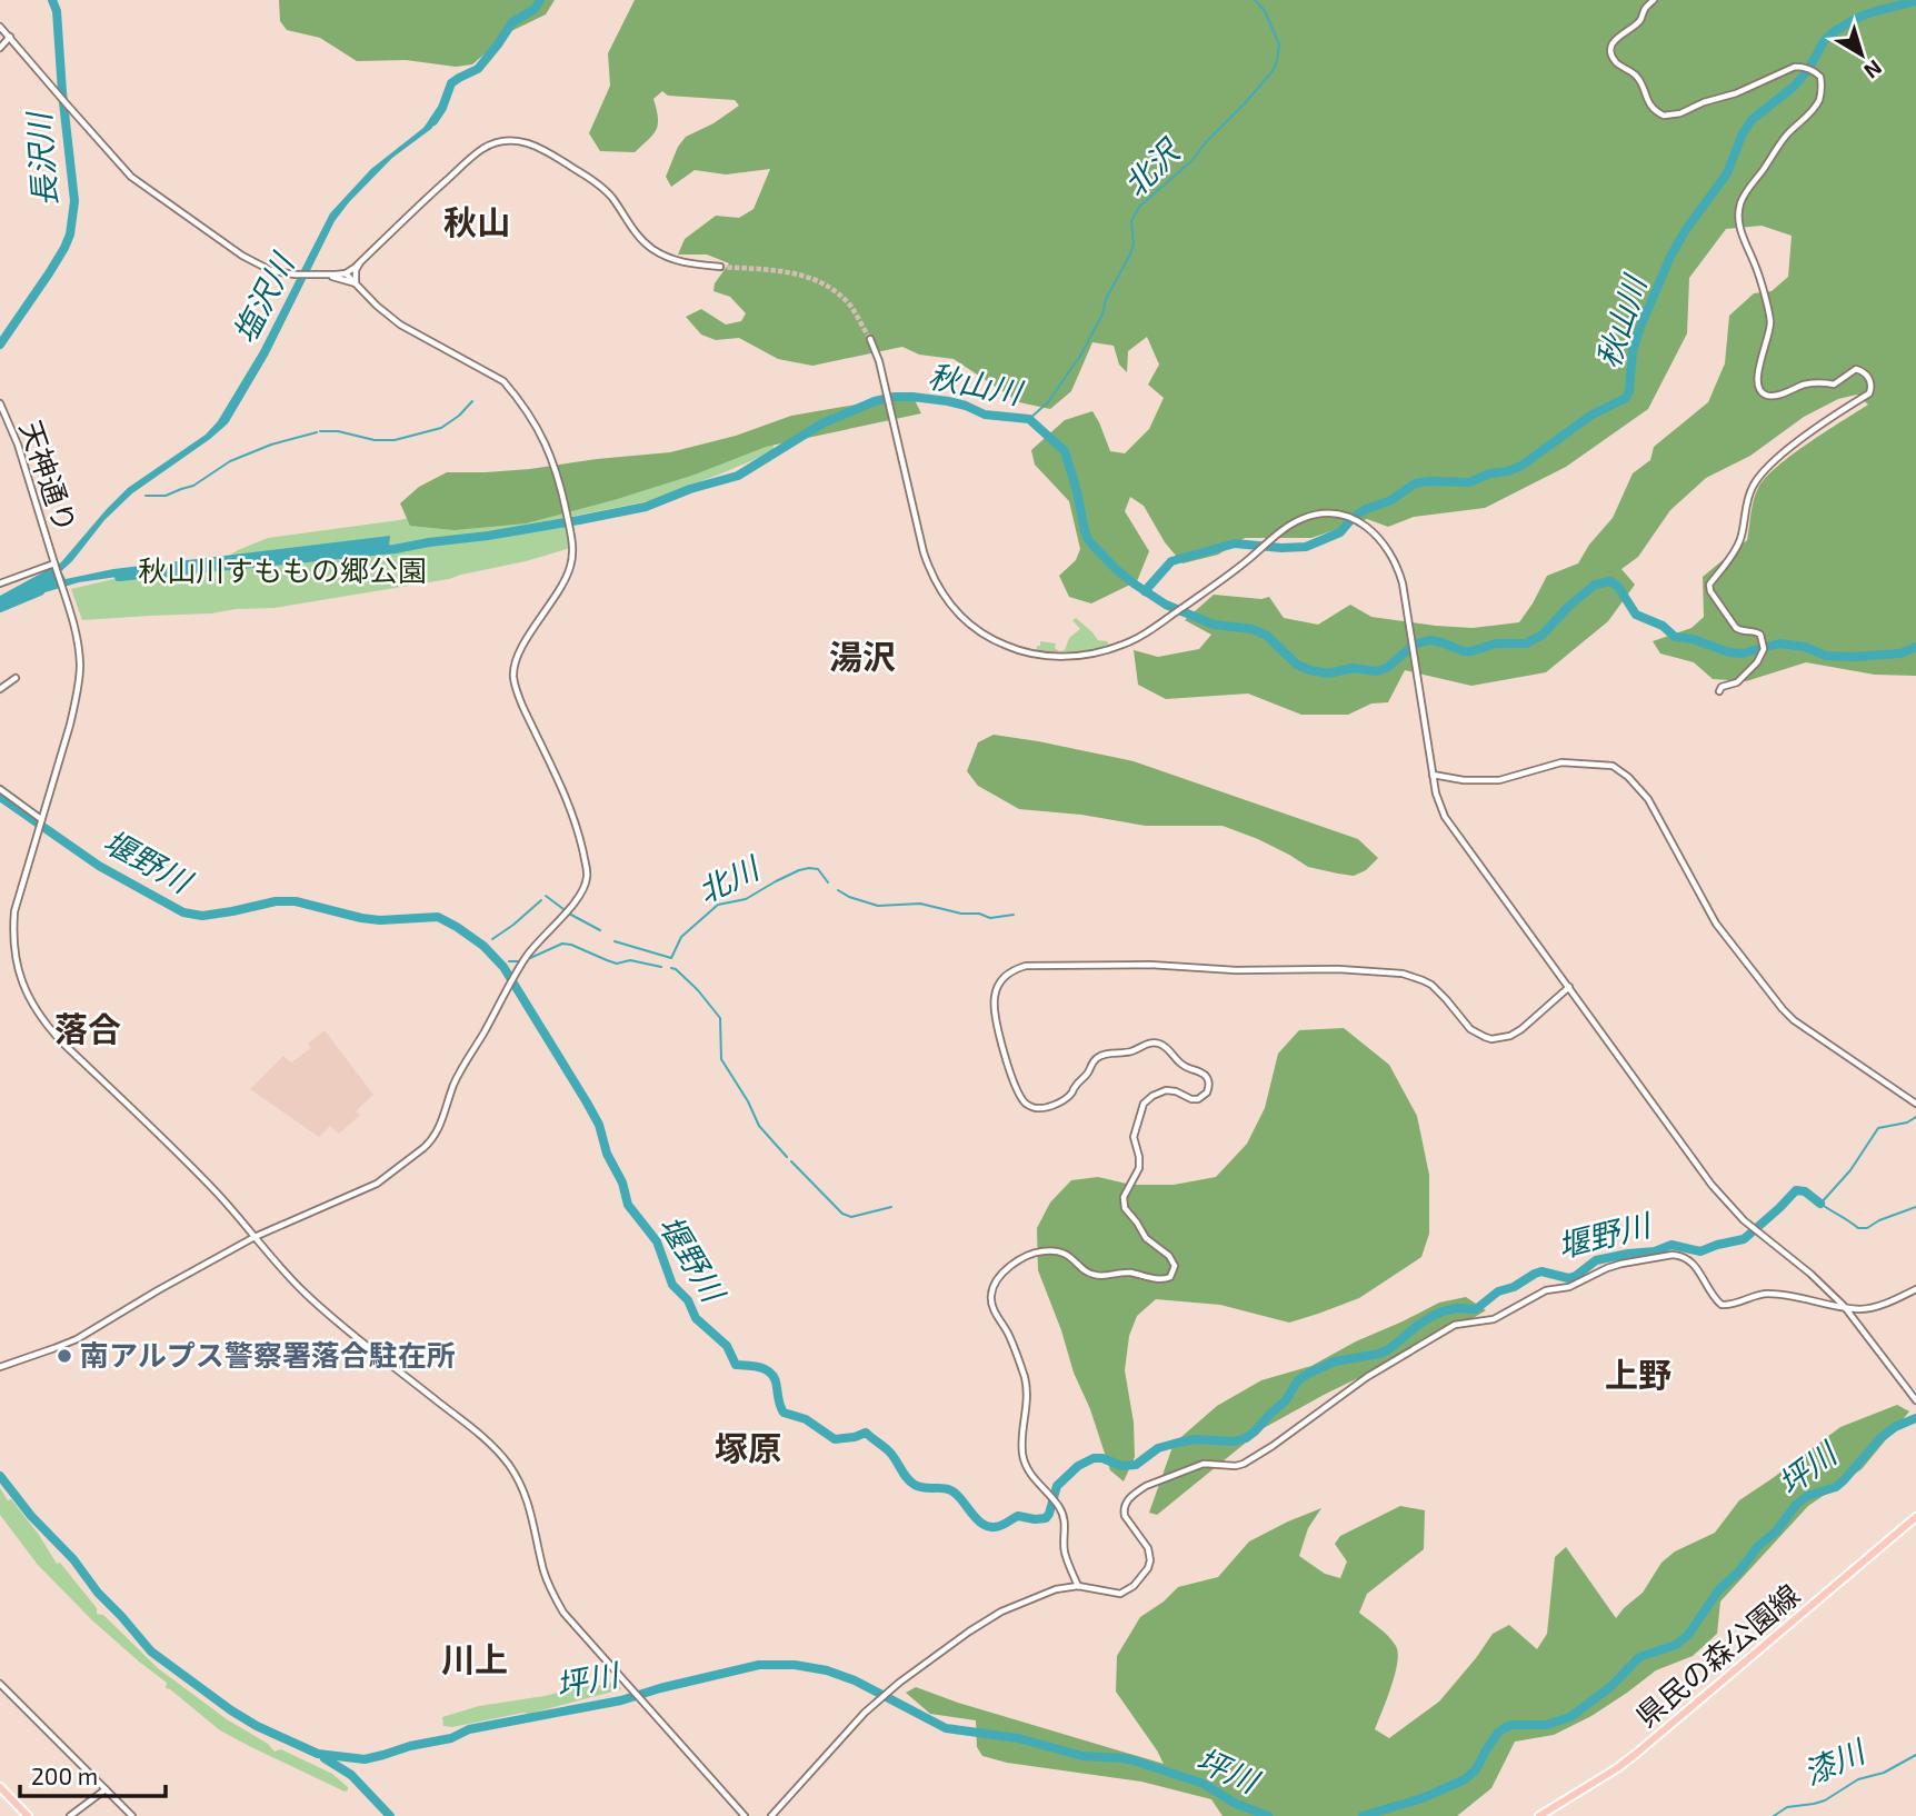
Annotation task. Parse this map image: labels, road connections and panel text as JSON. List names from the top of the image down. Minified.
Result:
{"streets":{"main road":["県民の森公園線"],"street":["天神通り"]},"districts":["秋山","湯沢","落合","上野","塚原","川上"],"water":["長沢川","北沢","塩沢川","秋山川","堰野川","北川","坪川","漆川"],"parks":["秋山川すももの郷公園"],"places":["南アルプス警察署落合駐在所"],"scale_bar":"200 m","north":"bottom right"}
